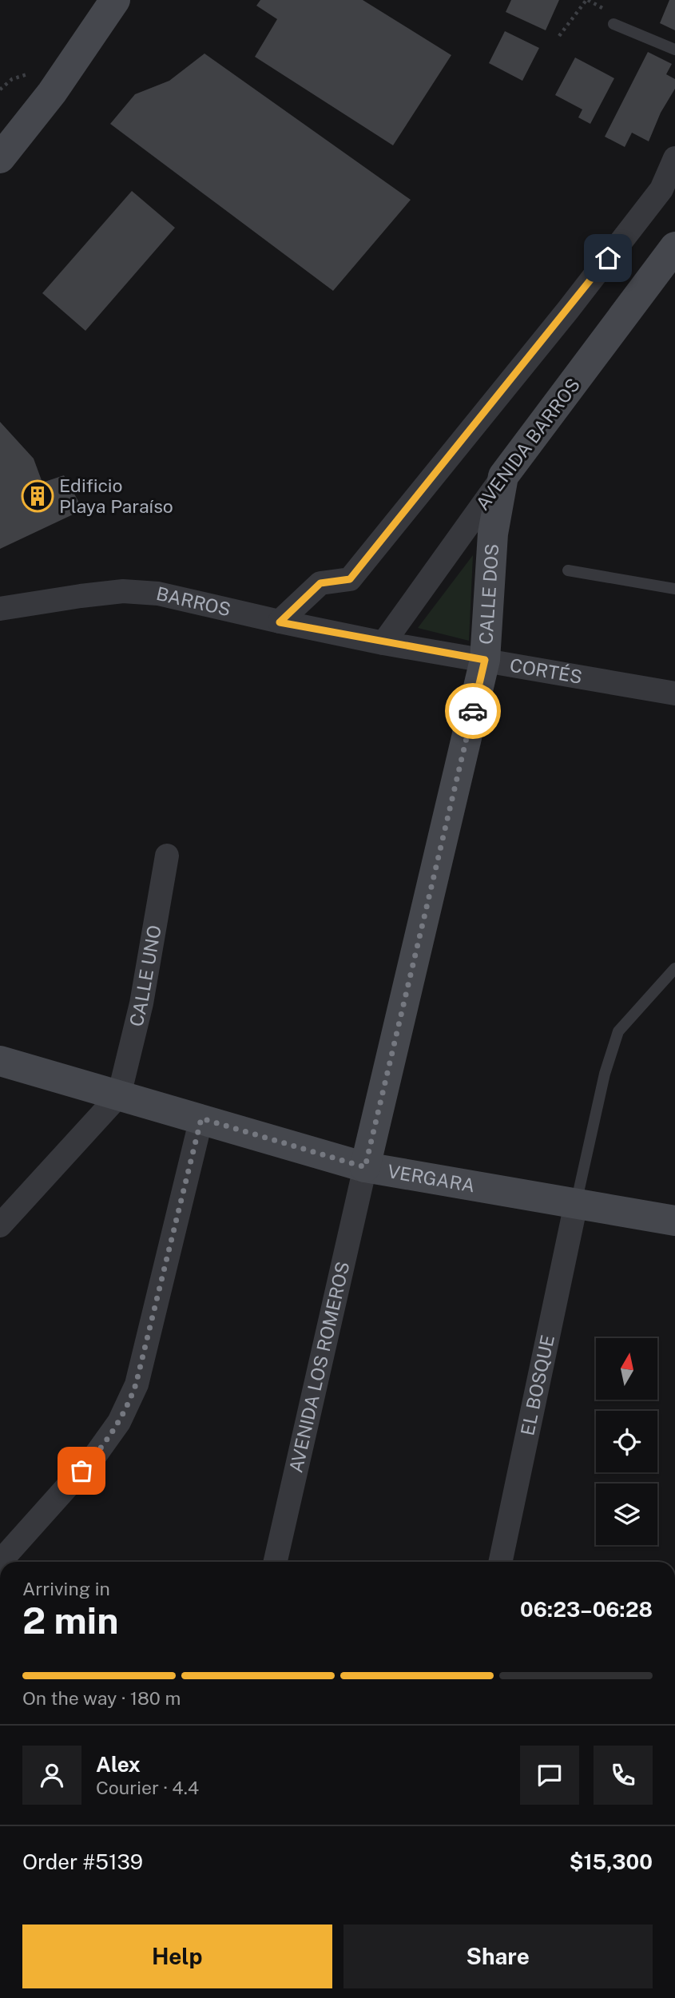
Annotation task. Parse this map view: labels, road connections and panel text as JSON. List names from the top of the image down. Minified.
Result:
{"streets":{"street":["AVENIDA BARROS","CALLE DOS","BARROS","CORTÉS","CALLE UNO","VERGARA","AVENIDA LOS ROMEROS","EL BOSQUE"]},"crossings":[["AVENIDA BARROS","CALLE DOS"],["AVENIDA BARROS","BARROS"],["AVENIDA BARROS","CORTÉS"],["CALLE DOS","CORTÉS"],["CALLE DOS","VERGARA"],["CALLE DOS","AVENIDA LOS ROMEROS"],["BARROS","CORTÉS"],["CALLE UNO","VERGARA"],["VERGARA","AVENIDA LOS ROMEROS"],["VERGARA","EL BOSQUE"]],"places":{"building":["Edificio Playa Paraíso"]},"north":"top","page":{"heading":["2 min","Arriving in","06:23–06:28"],"panel":["Alex","Courier · 4.4","Order #5139","$15,300"],"bar":"On the way · 180 m","buttons":["Help","Share"]}}
